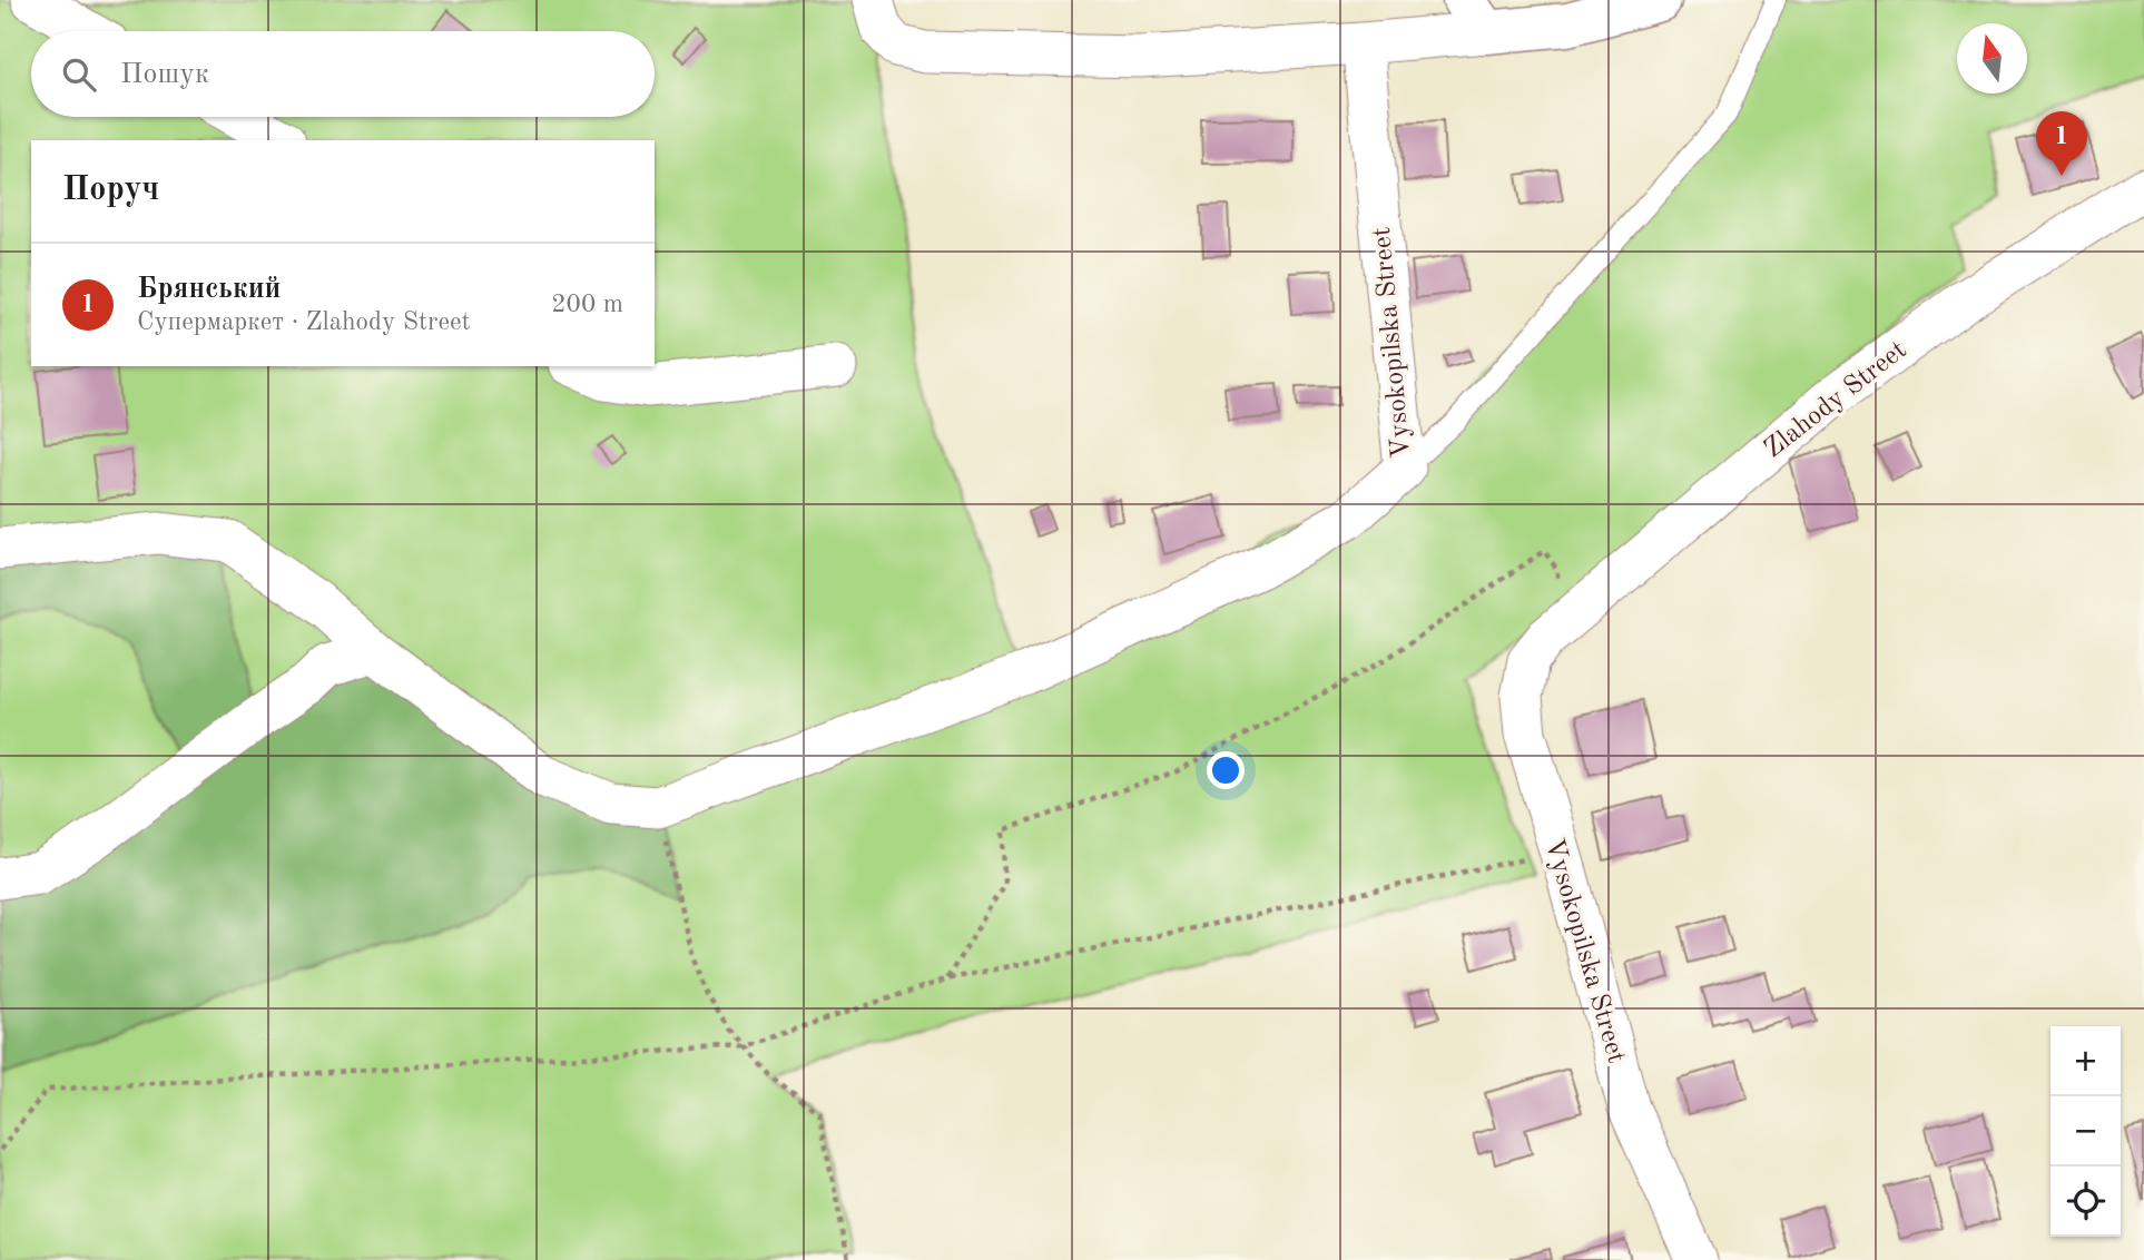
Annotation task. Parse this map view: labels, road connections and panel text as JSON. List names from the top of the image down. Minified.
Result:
{"streets":{"street":["Vysokopilska Street","Zlahody Street"]},"crossings":[["Vysokopilska Street","Zlahody Street"]],"north":"top","page":{"search":"Пошук","pins":"1","heading":"Поруч","list":[{"mark":"1","name":"Брянський","note":"Супермаркет · Zlahody Street","value":"200 m"}],"map_buttons":["+","−"]}}
